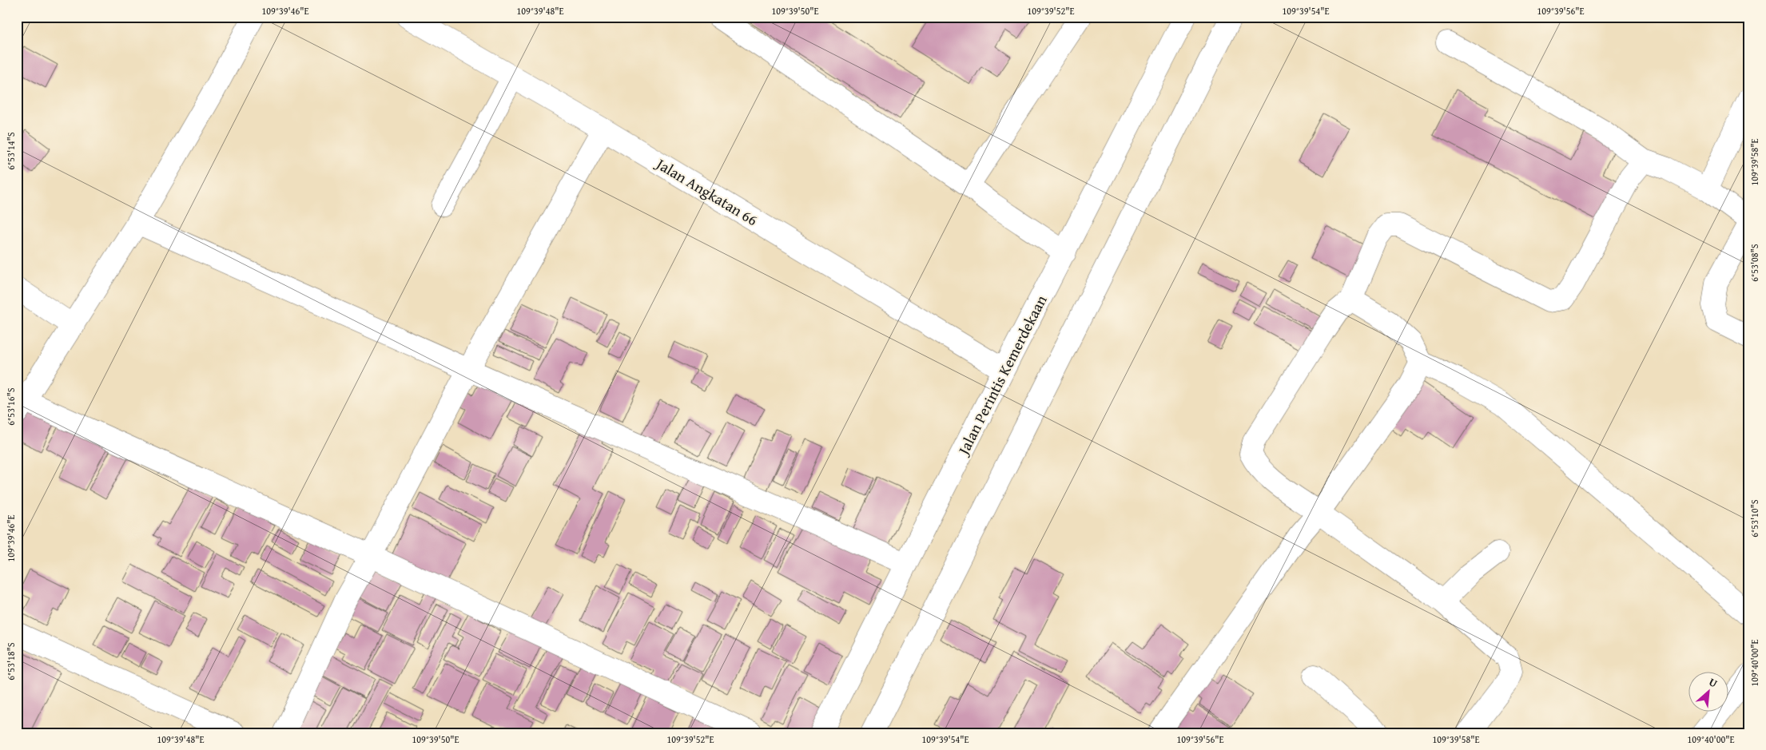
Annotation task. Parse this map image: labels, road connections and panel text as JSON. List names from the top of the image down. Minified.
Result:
{"streets":{"street":["Jalan Angkatan 66","Jalan Perintis Kemerdekaan"]},"crossings":[["Jalan Angkatan 66","Jalan Perintis Kemerdekaan"]],"north":"top right","coordinates":["109°39'46\"E","109°39'48\"E","109°39'50\"E","109°39'52\"E","109°39'54\"E","109°39'56\"E","6°53'14\"S","109°39'58\"E","6°53'08\"S","6°53'16\"S","6°53'10\"S","6°53'18\"S","109°40'00\"E"]}
